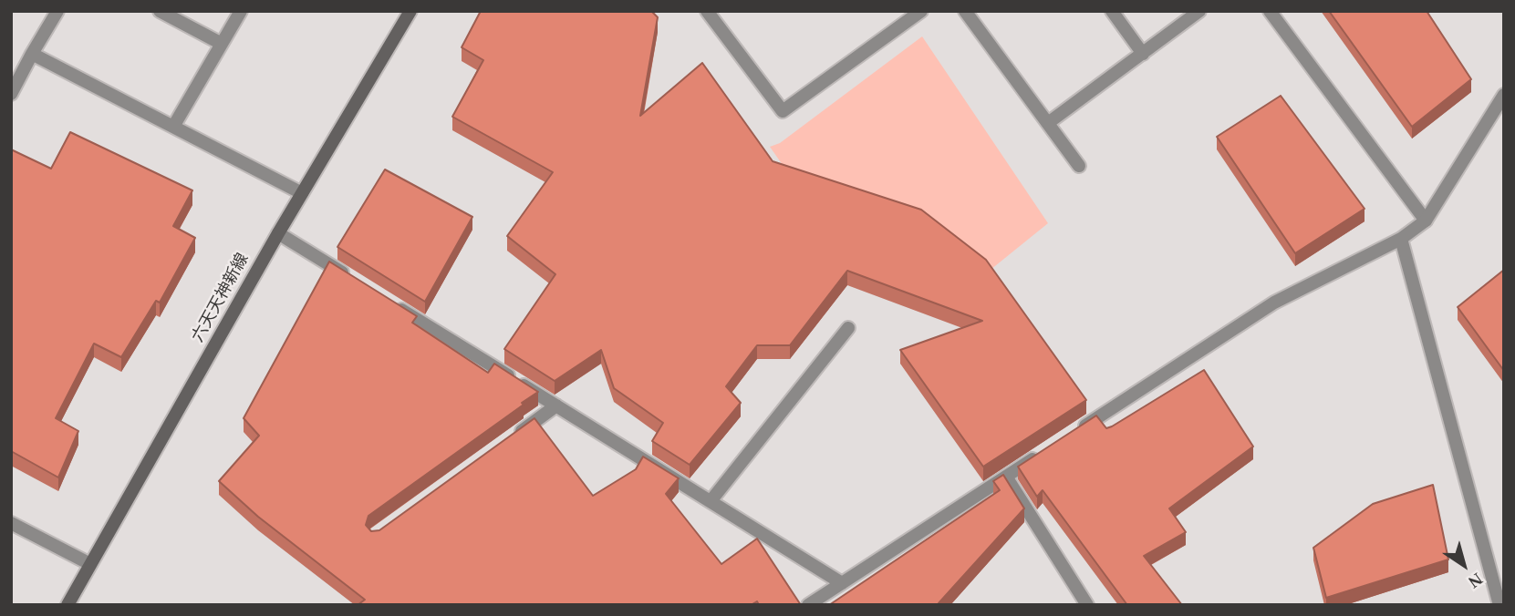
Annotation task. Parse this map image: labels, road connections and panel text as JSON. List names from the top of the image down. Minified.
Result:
{"streets":{"main road":["六天天神新線"]},"north":"bottom right"}
